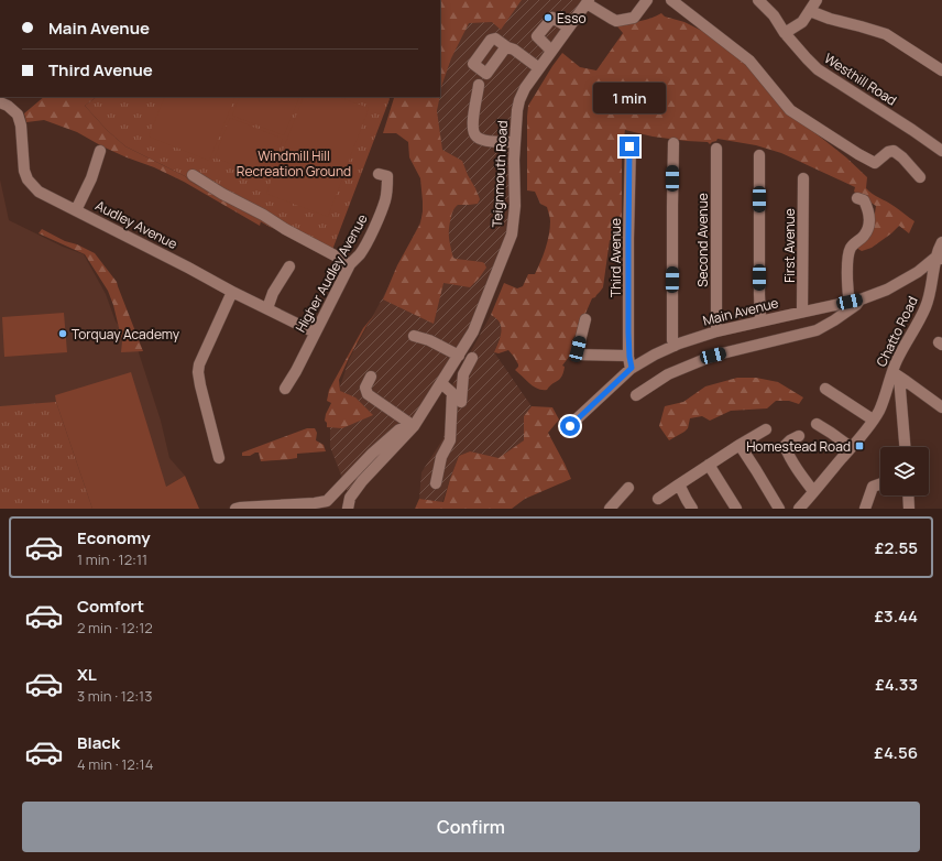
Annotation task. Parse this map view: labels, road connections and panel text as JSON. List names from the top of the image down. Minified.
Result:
{"streets":{"street":["Westhill Road","Teignmouth Road","Audley Avenue","Second Avenue","First Avenue","Third Avenue","Higher Audley Avenue","Main Avenue","Chatto Road"]},"crossings":[["Audley Avenue","Higher Audley Avenue"],["Second Avenue","Main Avenue"],["First Avenue","Main Avenue"],["Third Avenue","Main Avenue"],["Main Avenue","Chatto Road"]],"parks":["Windmill Hill Recreation Ground"],"places":{"other":["Esso","Torquay Academy"],"transit":["Homestead Road"]},"page":{"banner":["Main Avenue","Third Avenue"],"bubble":"1 min","list":[{"name":"Economy","note":"1 min · 12:11","value":"£2.55"},{"name":"Comfort","note":"2 min · 12:12","value":"£3.44"},{"name":"XL","note":"3 min · 12:13","value":"£4.33"},{"name":"Black","note":"4 min · 12:14","value":"£4.56"}],"buttons":"Confirm"}}
